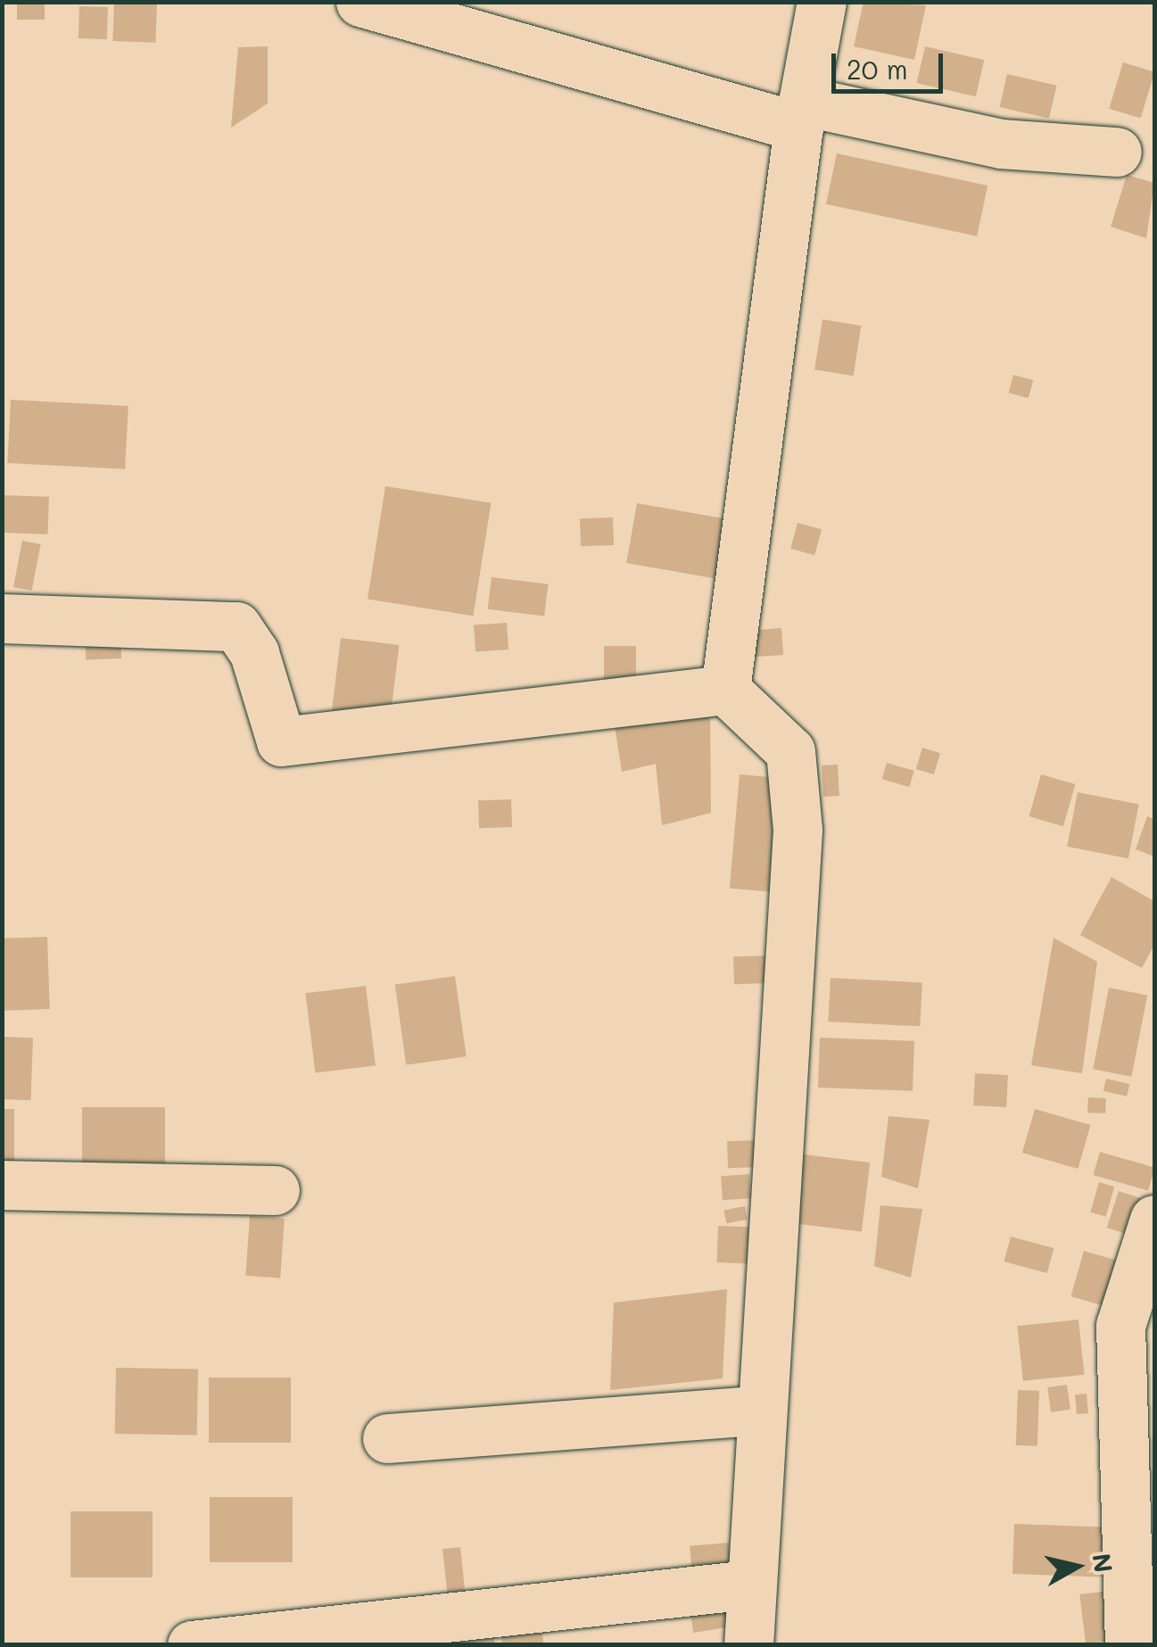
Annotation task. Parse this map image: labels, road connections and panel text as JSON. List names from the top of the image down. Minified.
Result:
{"scale_bar":"20 m","north":"right"}
